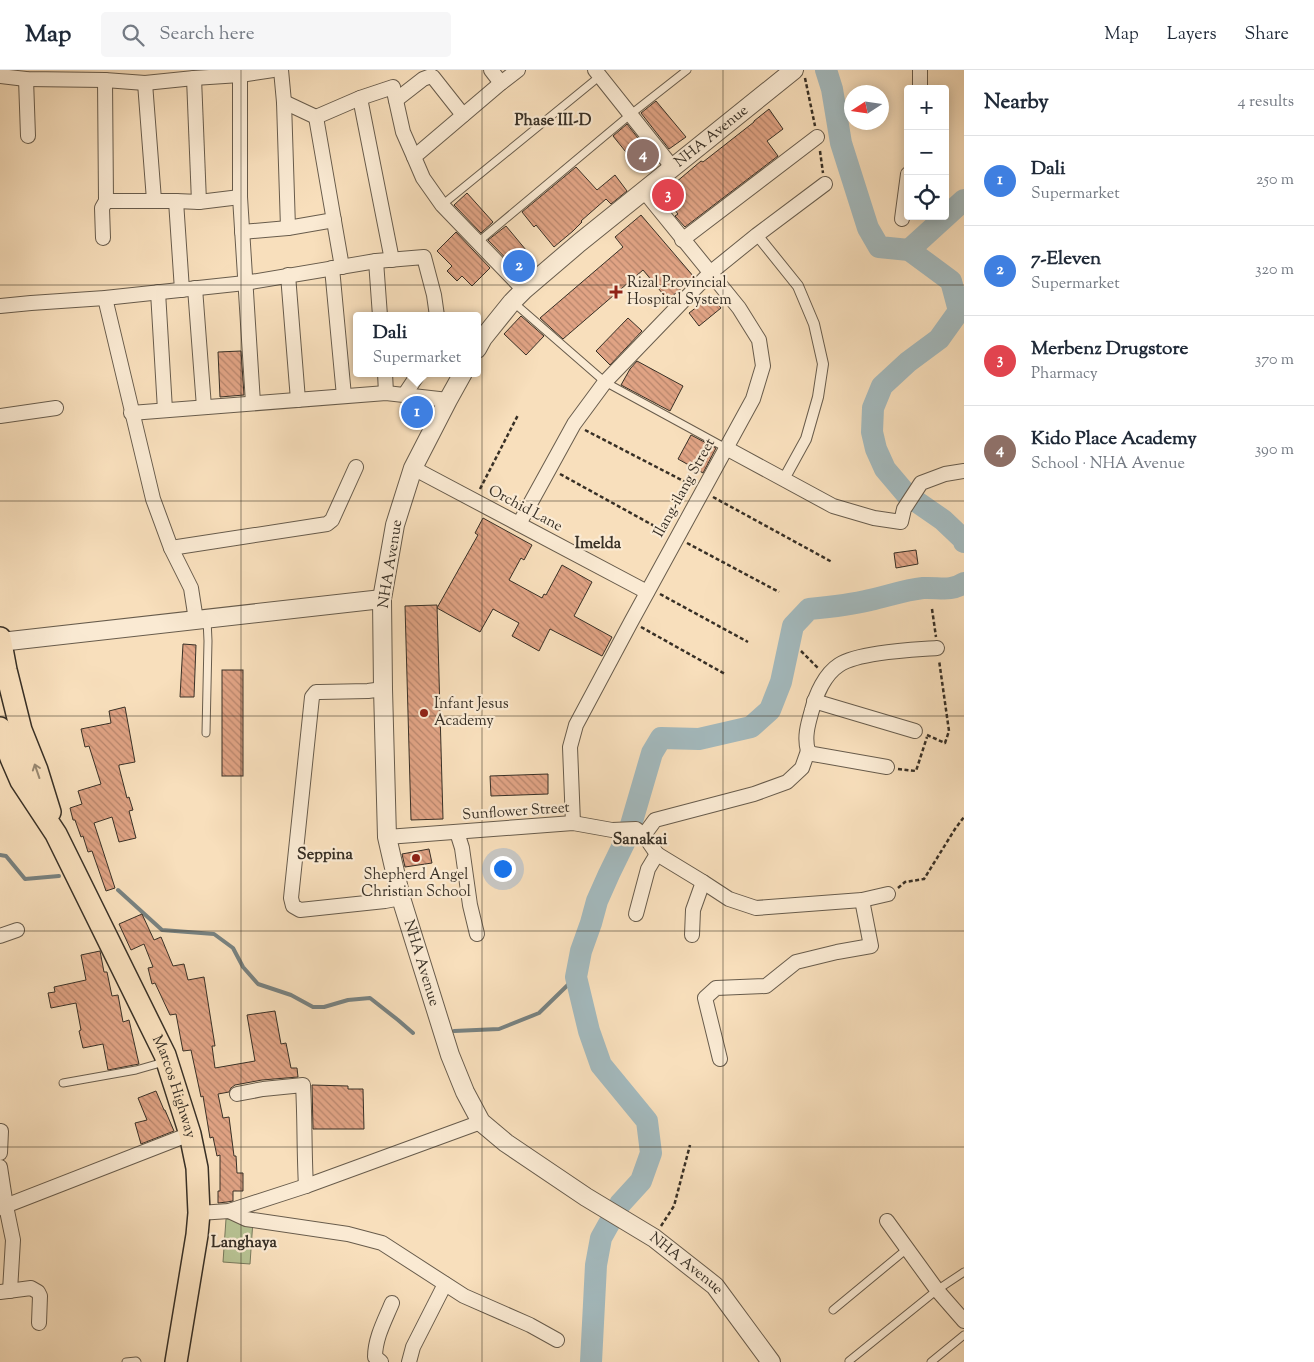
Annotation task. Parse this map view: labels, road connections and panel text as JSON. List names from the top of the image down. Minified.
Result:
{"streets":{"main road":["Marcos Highway"],"street":["NHA Avenue","Ilang-ilang Street","Orchid Lane","Sunflower Street"]},"crossings":[["NHA Avenue","Ilang-ilang Street"],["NHA Avenue","Orchid Lane"],["NHA Avenue","Sunflower Street"],["Ilang-ilang Street","Orchid Lane"],["Ilang-ilang Street","Sunflower Street"]],"districts":["Phase III-D","Imelda","Sanakai","Seppina","Langhaya"],"places":{"health":["Rizal Provincial Hospital System"],"other":["Infant Jesus Academy","Shepherd Angel Christian School"]},"north":"left","page":{"header":"Map","search":"Search here","nav":["Map","Layers","Share"],"heading":["Nearby","4 results"],"map_buttons":["+","−"],"list":[{"mark":"1","name":"Dali","note":"Supermarket","value":"250 m"},{"mark":"2","name":"7-Eleven","note":"Supermarket","value":"320 m"},{"mark":"3","name":"Merbenz Drugstore","note":"Pharmacy","value":"370 m"},{"mark":"4","name":"Kido Place Academy","note":"School · NHA Avenue","value":"390 m"}],"pins":["4","3","2","1"],"popup":["Dali","Supermarket"]}}
